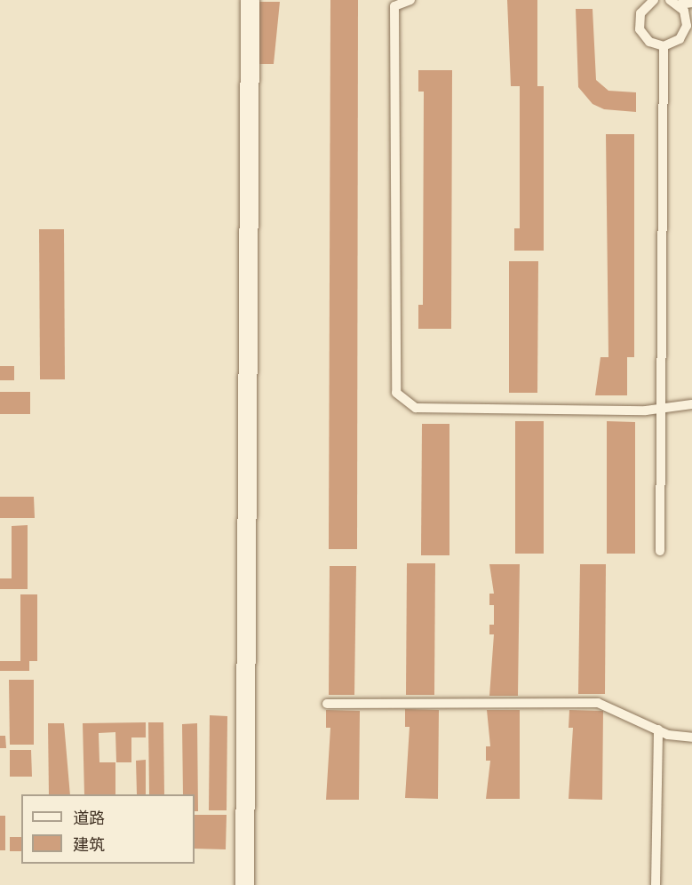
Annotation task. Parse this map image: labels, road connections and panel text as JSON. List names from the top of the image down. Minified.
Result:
{"legend":["道路","建筑"]}
